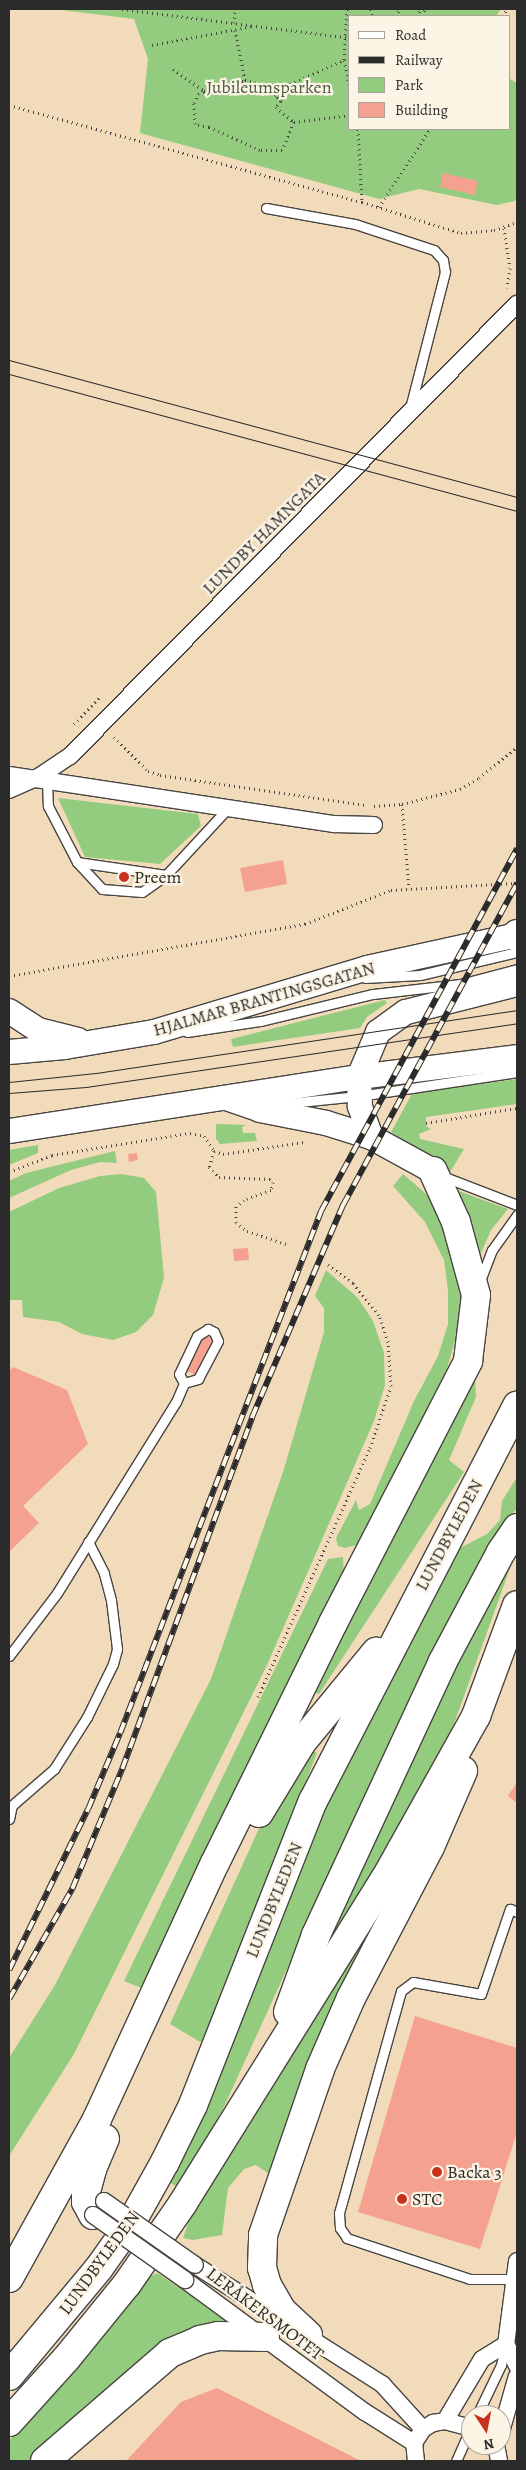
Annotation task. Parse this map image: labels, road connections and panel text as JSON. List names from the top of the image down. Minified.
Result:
{"streets":{"highway":["LUNDBYLEDEN"],"main road":["HJALMAR BRANTINGSGATAN"],"street":["LUNDBY HAMNGATA","LERÅKERSMOTET"]},"parks":["Jubileumsparken"],"places":["Preem","Backa 3","STC"],"legend":["Road","Railway","Park","Building"],"north":"bottom"}
